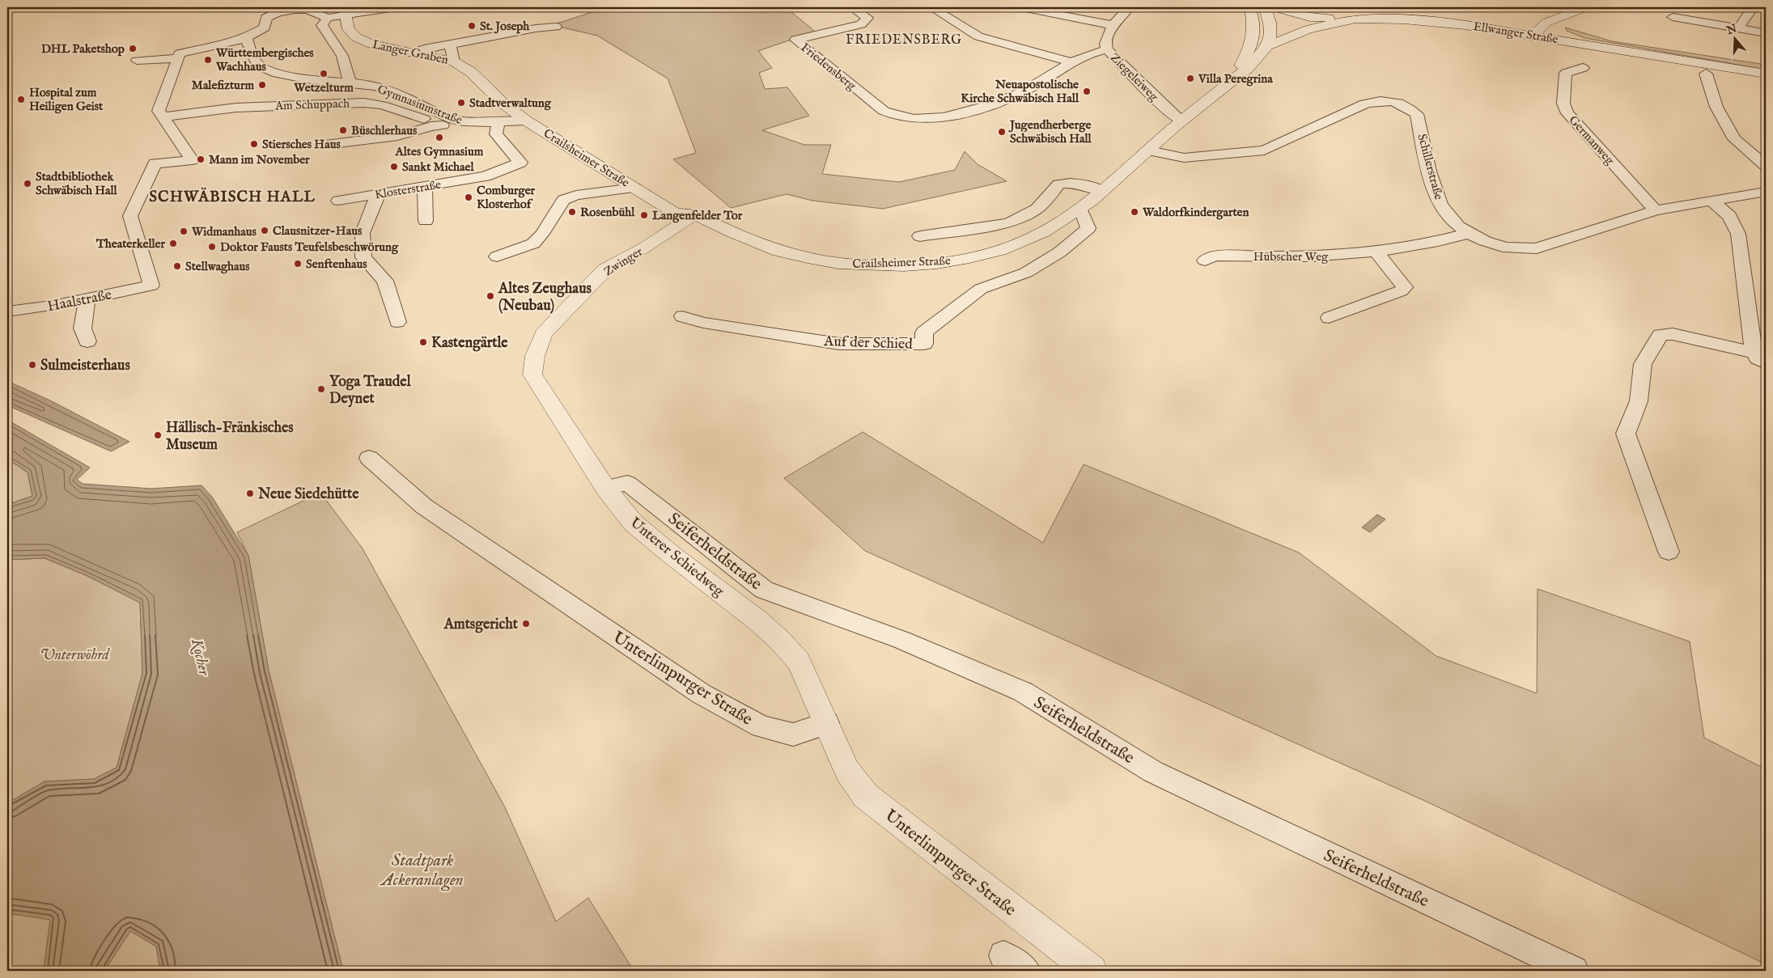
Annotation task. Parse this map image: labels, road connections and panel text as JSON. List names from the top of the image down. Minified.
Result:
{"streets":{"main road":["Ellwanger Straße","Langer Graben","Crailsheimer Straße","Zwinger","Unterer Schiedweg","Unterlimpurger Straße"],"street":["Friedensberg","Ziegeleiweg","Am Schuppach","Gymnasiumstraße","Germanweg","Schillerstraße","Klosterstraße","Hübscher Weg","Haalstraße","Auf der Schied","Seiferheldstraße"]},"crossings":[["Ellwanger Straße","Crailsheimer Straße"],["Langer Graben","Gymnasiumstraße"],["Langer Graben","Crailsheimer Straße"],["Ziegeleiweg","Crailsheimer Straße"],["Am Schuppach","Gymnasiumstraße"],["Am Schuppach","Haalstraße"],["Gymnasiumstraße","Crailsheimer Straße"],["Gymnasiumstraße","Klosterstraße"],["Germanweg","Schillerstraße"],["Crailsheimer Straße","Schillerstraße"],["Crailsheimer Straße","Zwinger"],["Crailsheimer Straße","Auf der Schied"],["Schillerstraße","Hübscher Weg"],["Zwinger","Unterer Schiedweg"],["Seiferheldstraße","Unterer Schiedweg"],["Unterer Schiedweg","Unterlimpurger Straße"]],"districts":["FRIEDENSBERG","SCHWÄBISCH HALL"],"water":["Kocher"],"parks":["Unterwöhrd","Stadtpark Ackeranlagen"],"places":["St. Joseph","DHL Paketshop","Württembergisches Wachhaus","Wetzelturm","Villa Peregrina","Malefizturm","Neuapostolische Kirche Schwäbisch Hall","Hospital zum Heiligen Geist","Stadtverwaltung","Büschlerhaus","Jugendherberge Schwäbisch Hall","Altes Gymnasium","Stiersches Haus","Mann im November","Sankt Michael","Stadtbibliothek Schwäbisch Hall","Comburger Klosterhof","Rosenbühl","Waldorfkindergarten","Langenfelder Tor","Clausnitzer-Haus","Widmanhaus","Theaterkeller","Doktor Fausts Teufelsbeschwörung","Senftenhaus","Stellwaghaus","Altes Zeughaus (Neubau)","Kastengärtle","Sulmeisterhaus","Yoga Traudel Deynet","Hällisch-Fränkisches Museum","Neue Siedehütte","Amtsgericht"],"north":"top"}
